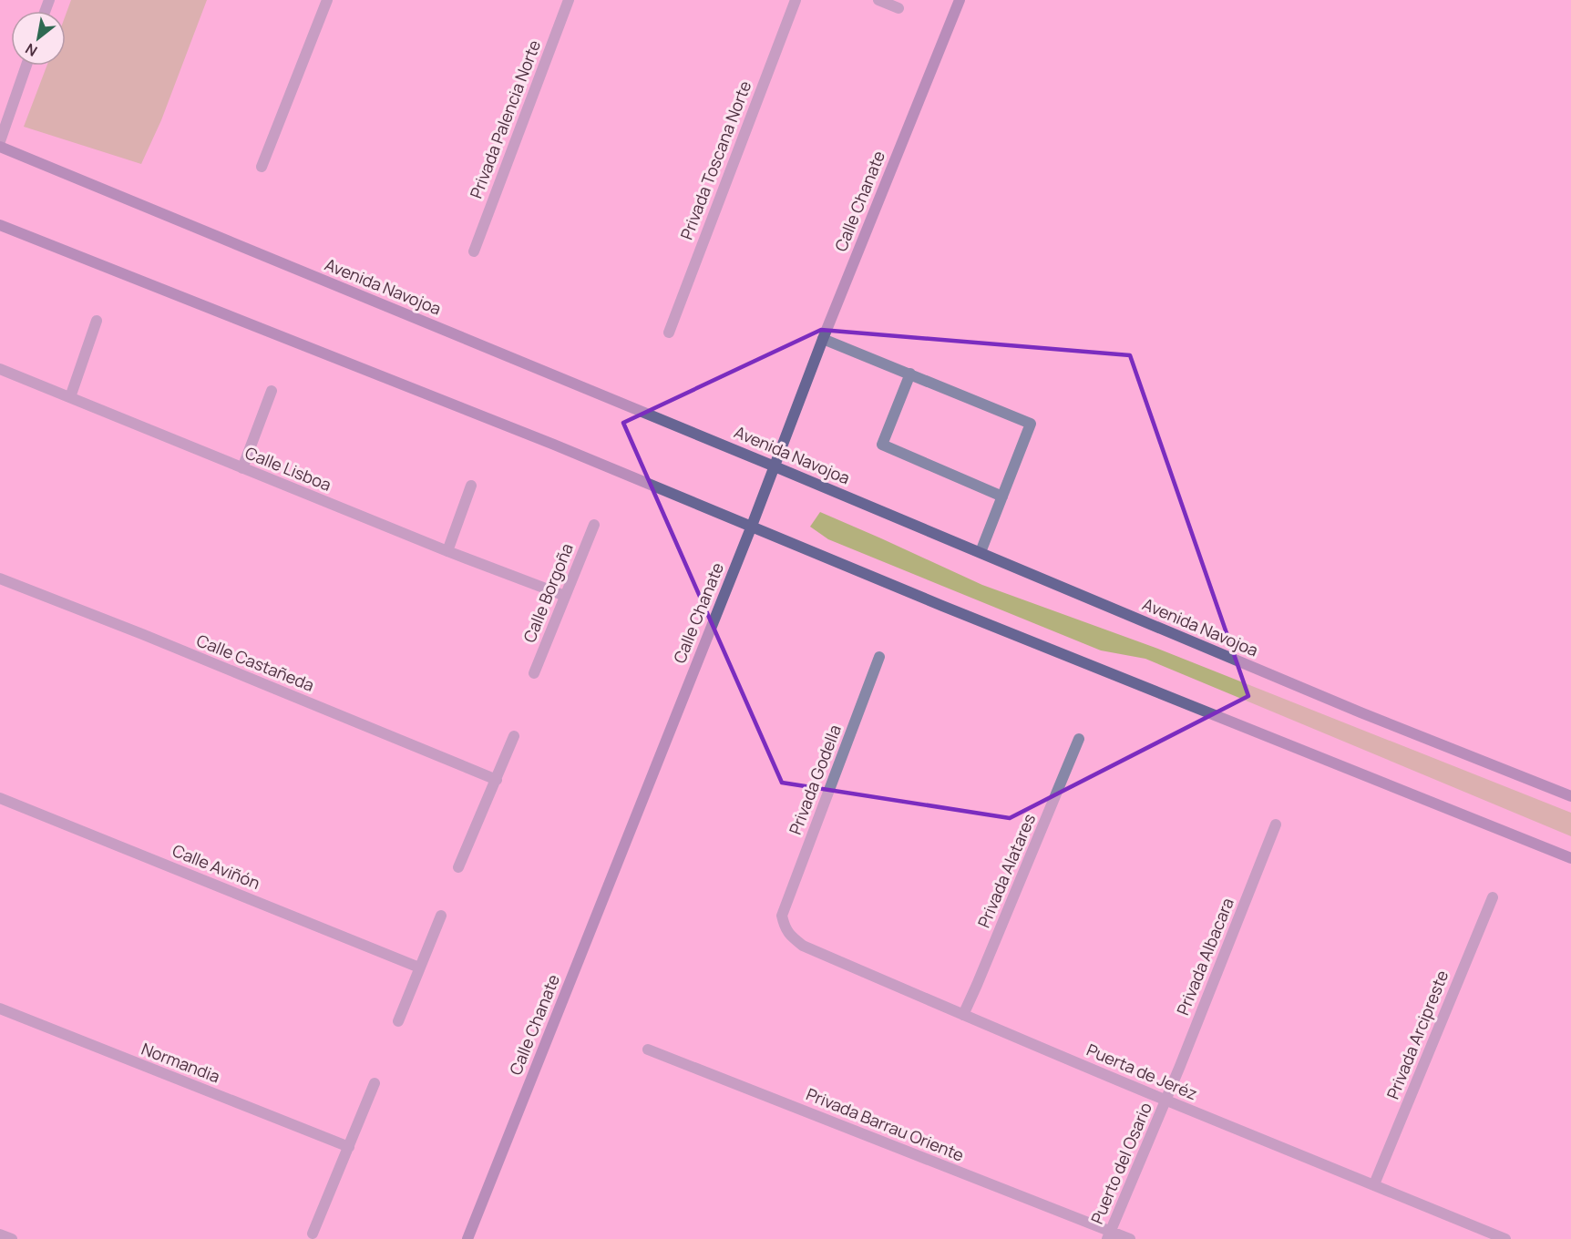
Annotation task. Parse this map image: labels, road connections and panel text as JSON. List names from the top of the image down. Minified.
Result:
{"streets":{"street":["Privada Palencia Norte","Privada Toscana Norte","Calle Chanate","Avenida Navojoa","Calle Lisboa","Calle Borgoña","Calle Castañeda","Privada Godella","Calle Aviñón","Privada Alatares","Privada Albacara","Privada Arcipreste","Normandia","Puerta de Jeréz","Privada Barrau Oriente","Puerto del Osario"]},"crossings":[["Calle Chanate","Avenida Navojoa"],["Calle Lisboa","Calle Borgoña"],["Privada Godella","Puerta de Jeréz"],["Privada Alatares","Puerta de Jeréz"],["Privada Albacara","Puerta de Jeréz"],["Privada Albacara","Puerto del Osario"],["Privada Arcipreste","Puerta de Jeréz"],["Puerta de Jeréz","Puerto del Osario"],["Privada Barrau Oriente","Puerto del Osario"]],"north":"bottom left"}
